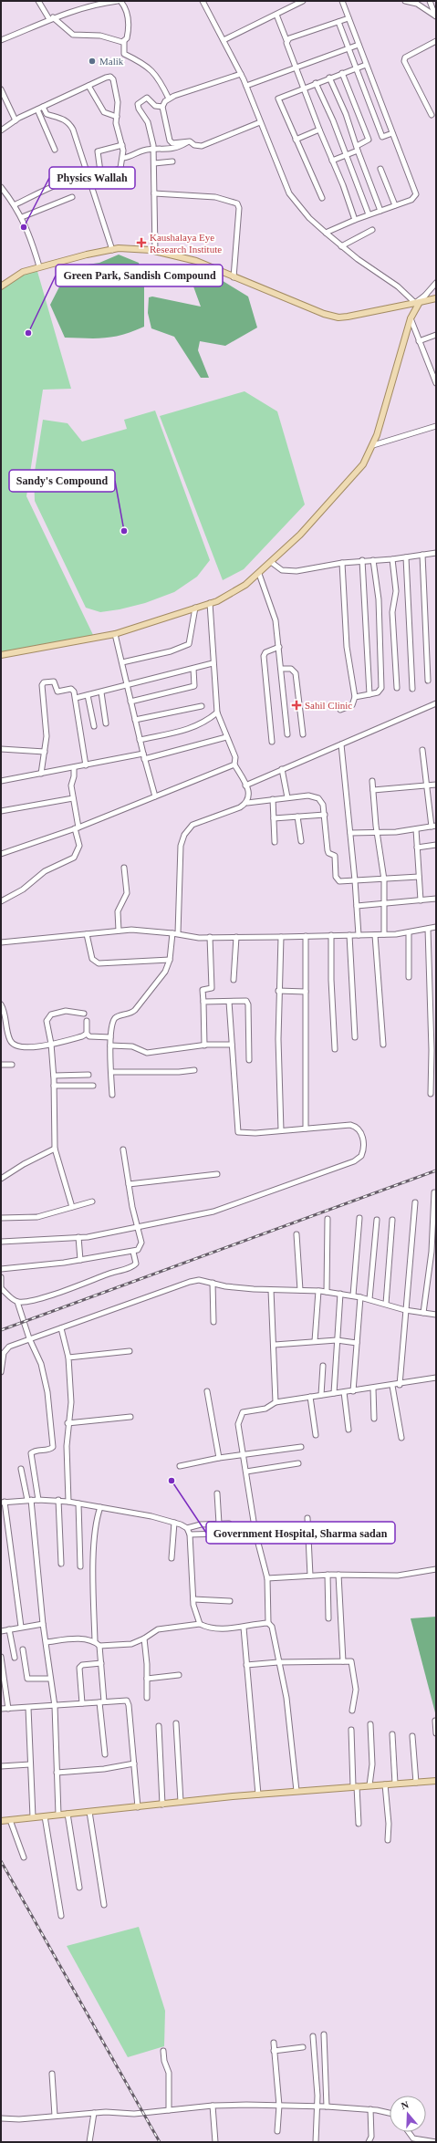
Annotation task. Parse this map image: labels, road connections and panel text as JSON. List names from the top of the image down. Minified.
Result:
{"places":{"other":["Malik","Physics Wallah","Green Park, Sandish Compound","Sandy's Compound","Government Hospital, Sharma sadan"],"health":["Kaushalaya Eye Research Institute","Sahil Clinic"]},"north":"top"}
